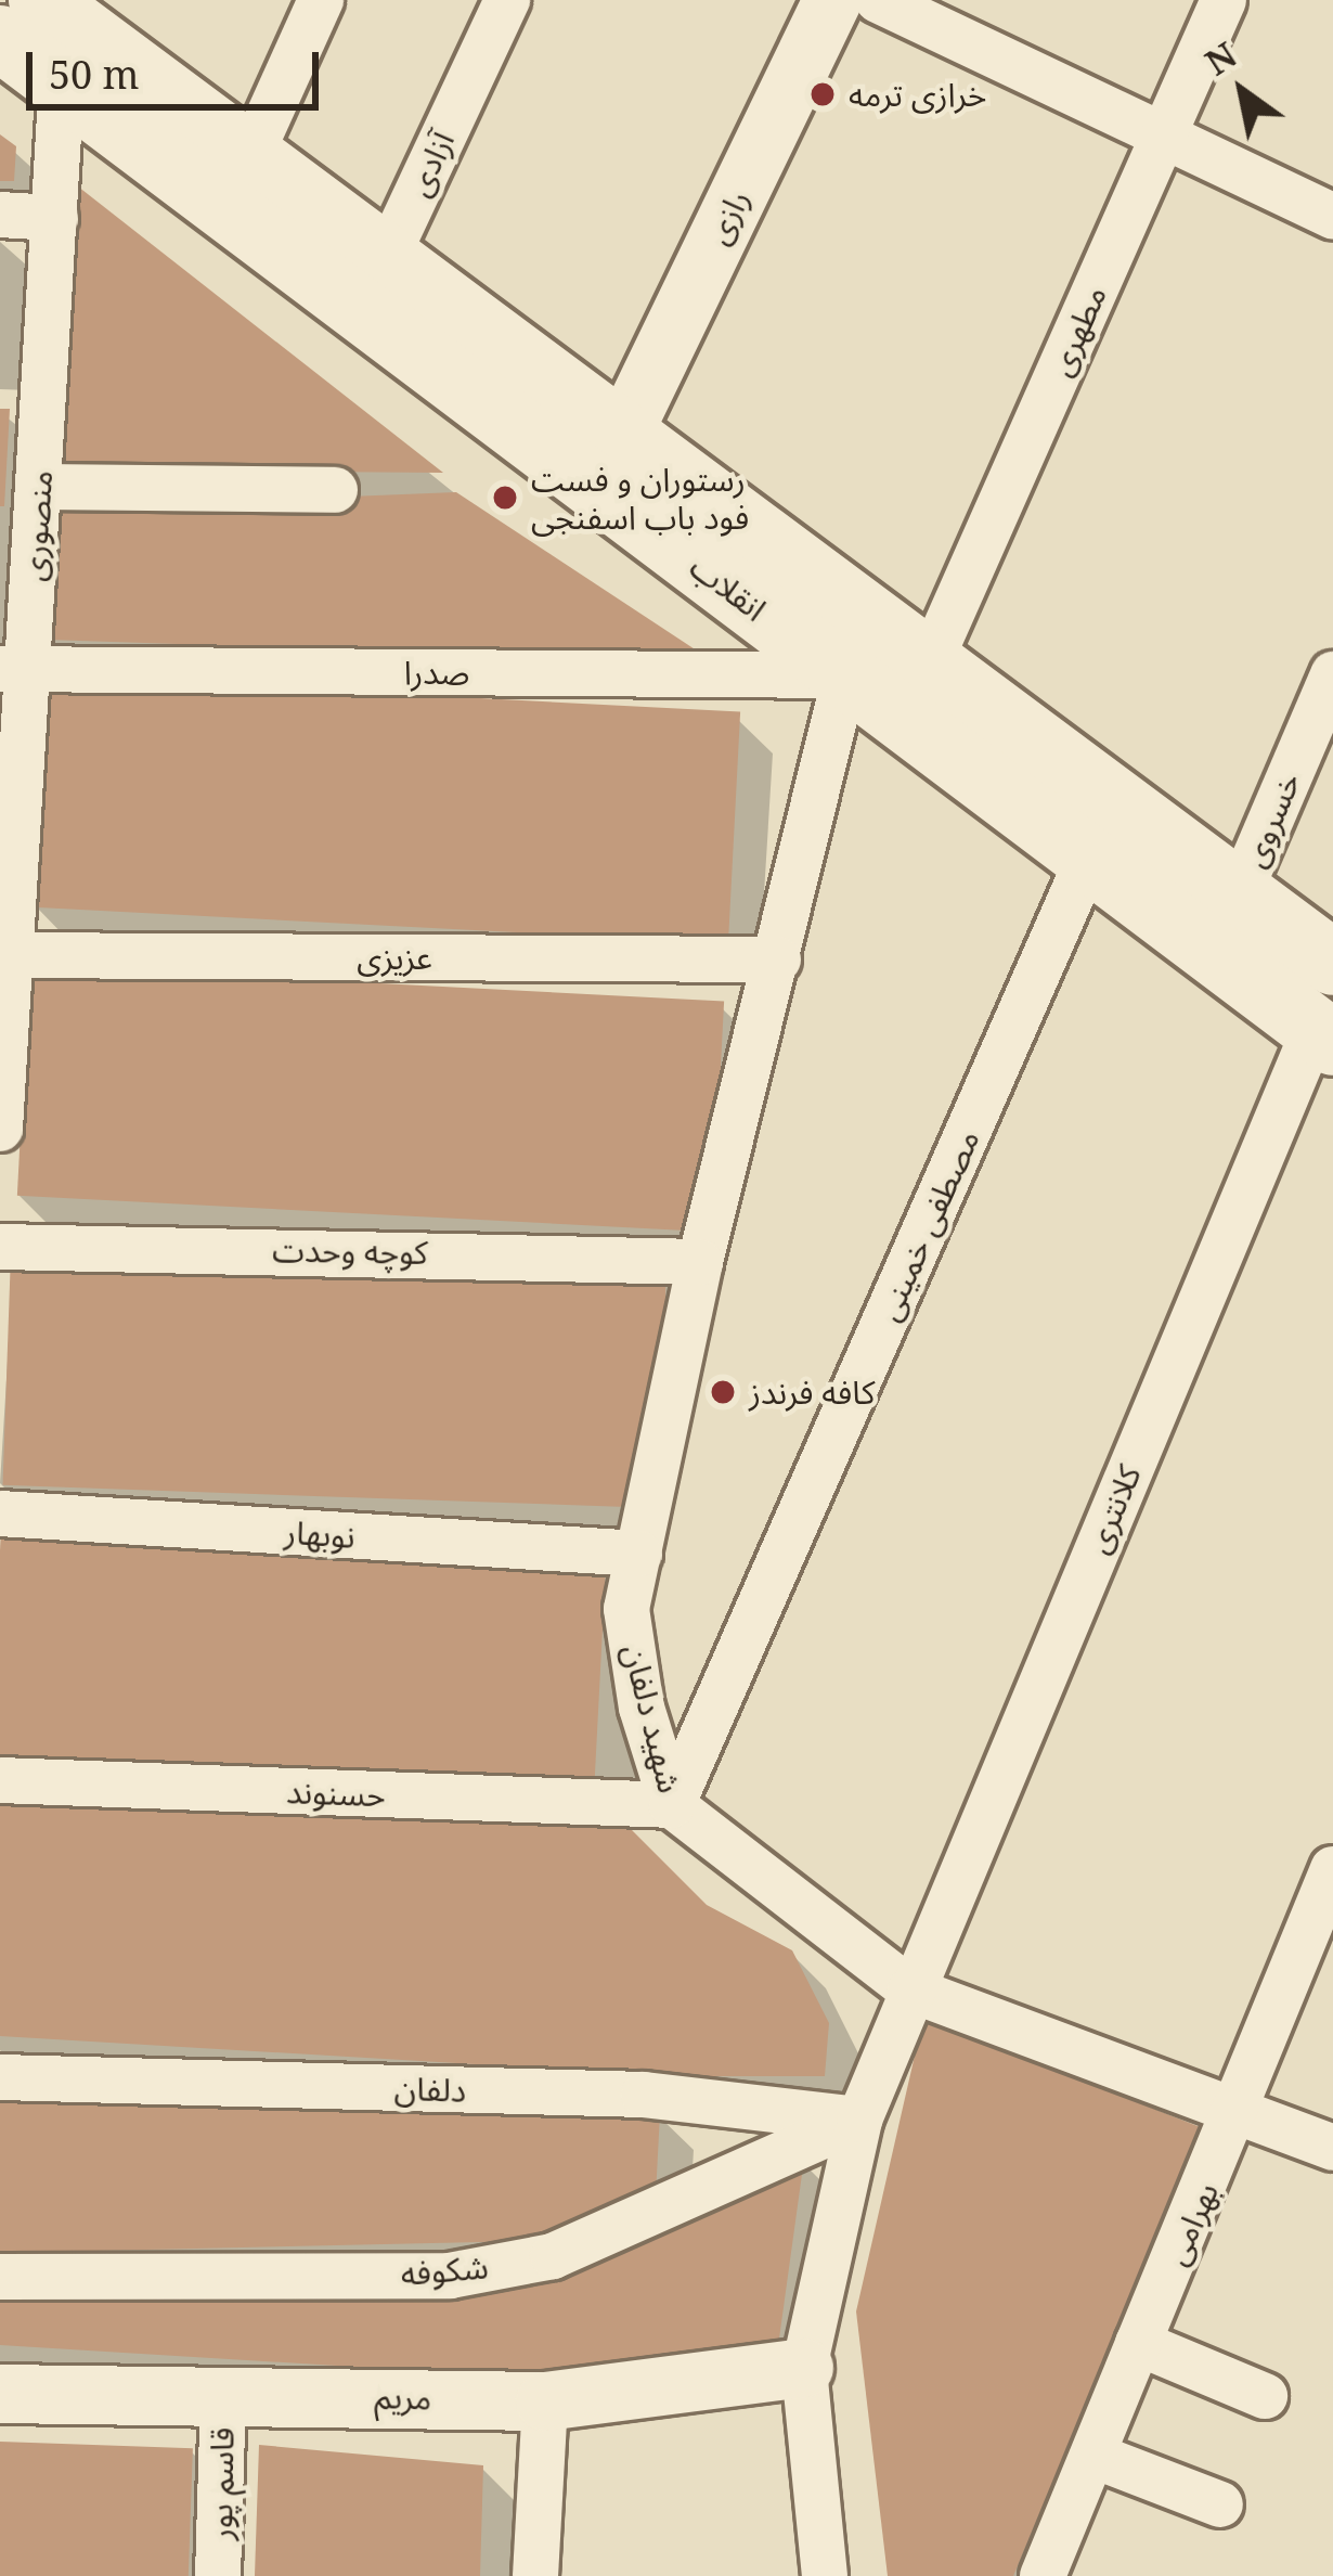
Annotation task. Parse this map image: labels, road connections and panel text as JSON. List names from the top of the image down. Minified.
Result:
{"streets":{"main road":["انقلاب"],"street":["آزادی","رازی","مطهری","منصوری","صدرا","خسروی","عزیزی","مصطفی خمینی","کوچه وحدت","کلانتری","نوبهار","شهید دلفان","حسنوند","دلفان","بهرامی","شکوفه","مریم","قاسم پور"]},"crossings":[["آزادی","انقلاب"],["رازی","انقلاب"],["مطهری","انقلاب"],["منصوری","انقلاب"],["منصوری","صدرا"],["منصوری","عزیزی"],["انقلاب","صدرا"],["انقلاب","خسروی"],["انقلاب","مصطفی خمینی"],["انقلاب","کلانتری"],["انقلاب","شهید دلفان"],["صدرا","شهید دلفان"],["عزیزی","شهید دلفان"],["مصطفی خمینی","شهید دلفان"],["مصطفی خمینی","حسنوند"],["کوچه وحدت","شهید دلفان"],["کلانتری","شهید دلفان"],["نوبهار","شهید دلفان"],["شهید دلفان","حسنوند"],["دلفان","شکوفه"],["مریم","قاسم پور"]],"places":["خرازی ترمه","رستوران و فست فود باب اسفنجی","کافه فرندز"],"scale_bar":"50 m","north":"top left"}
